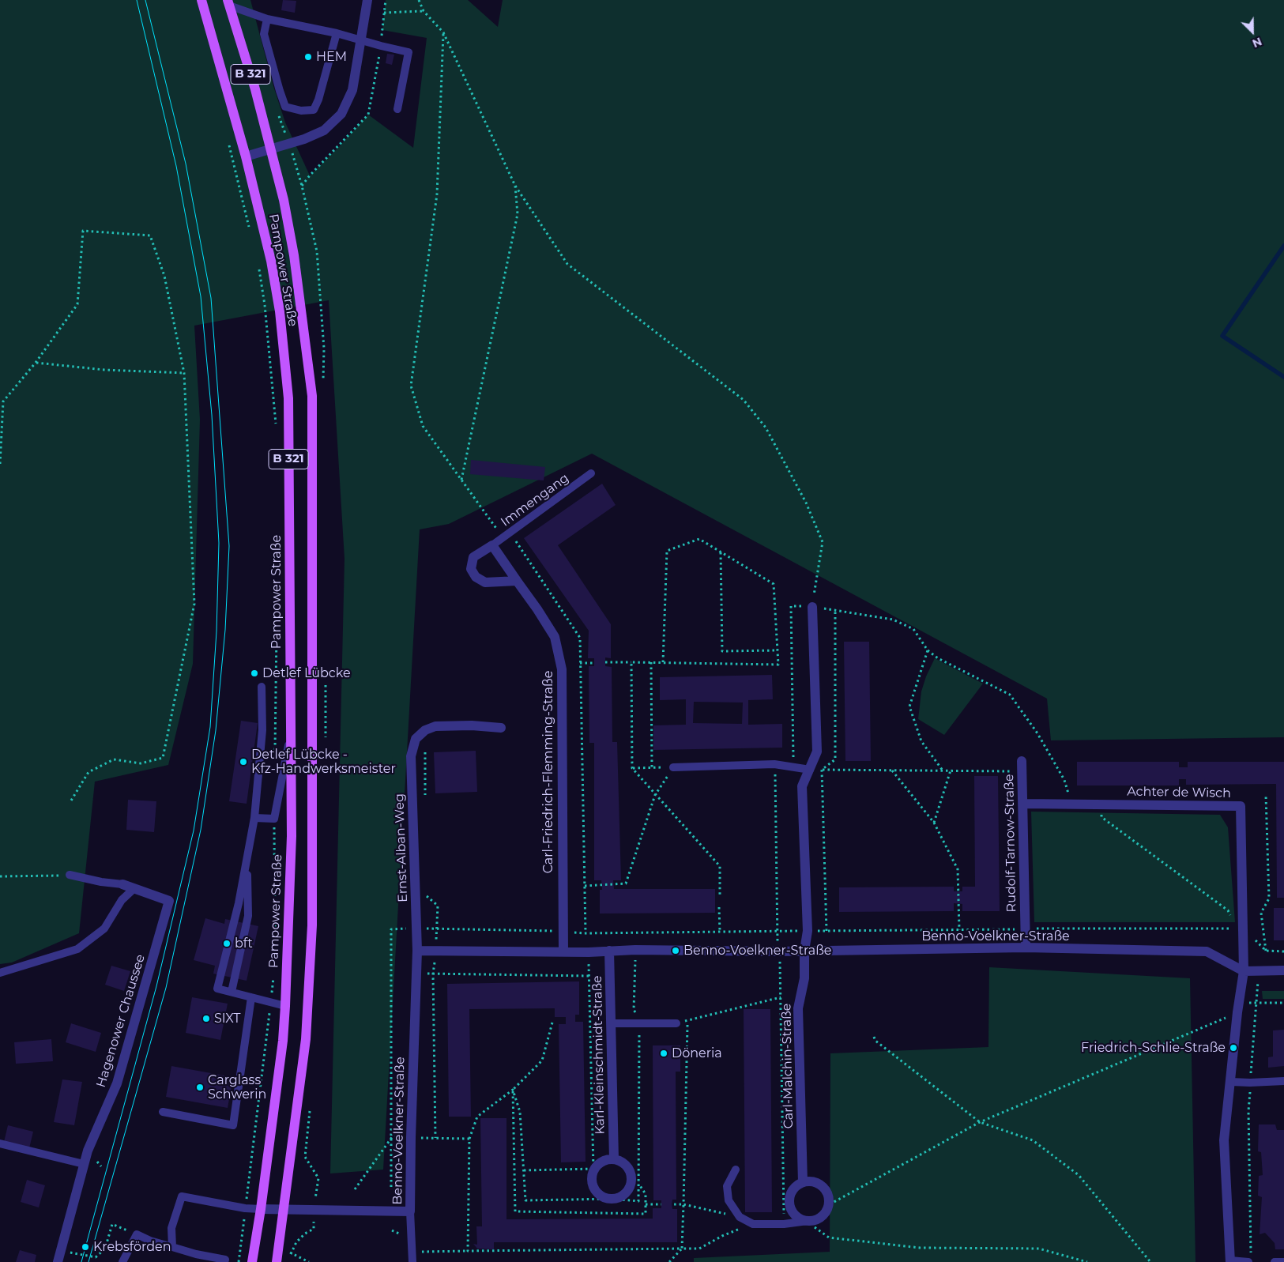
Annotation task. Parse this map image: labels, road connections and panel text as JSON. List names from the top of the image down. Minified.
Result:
{"streets":{"main road":["B 321","Pampower Straße"],"street":["Carl-Friedrich-Flemming-Straße","Achter de Wisch","Rudolf-Tarnow-Straße","Ernst-Alban-Weg","Benno-Voelkner-Straße","Hagenower Chaussee","Karl-Kleinschmidt-Straße","Carl-Malchin-Straße"],"lane":["Immengang"]},"crossings":[["Pampower Straße","Benno-Voelkner-Straße"],["Immengang","Carl-Friedrich-Flemming-Straße"],["Carl-Friedrich-Flemming-Straße","Benno-Voelkner-Straße"],["Achter de Wisch","Rudolf-Tarnow-Straße"],["Achter de Wisch","Benno-Voelkner-Straße"],["Rudolf-Tarnow-Straße","Benno-Voelkner-Straße"],["Ernst-Alban-Weg","Benno-Voelkner-Straße"],["Benno-Voelkner-Straße","Karl-Kleinschmidt-Straße"],["Benno-Voelkner-Straße","Carl-Malchin-Straße"]],"places":["HEM","Detlef Lübcke","Detlef Lübcke - Kfz-Handwerksmeister","bft","Benno-Voelkner-Straße","SIXT","Friedrich-Schlie-Straße","Döneria","Carglass Schwerin","Krebsförden"],"north":"bottom right"}
